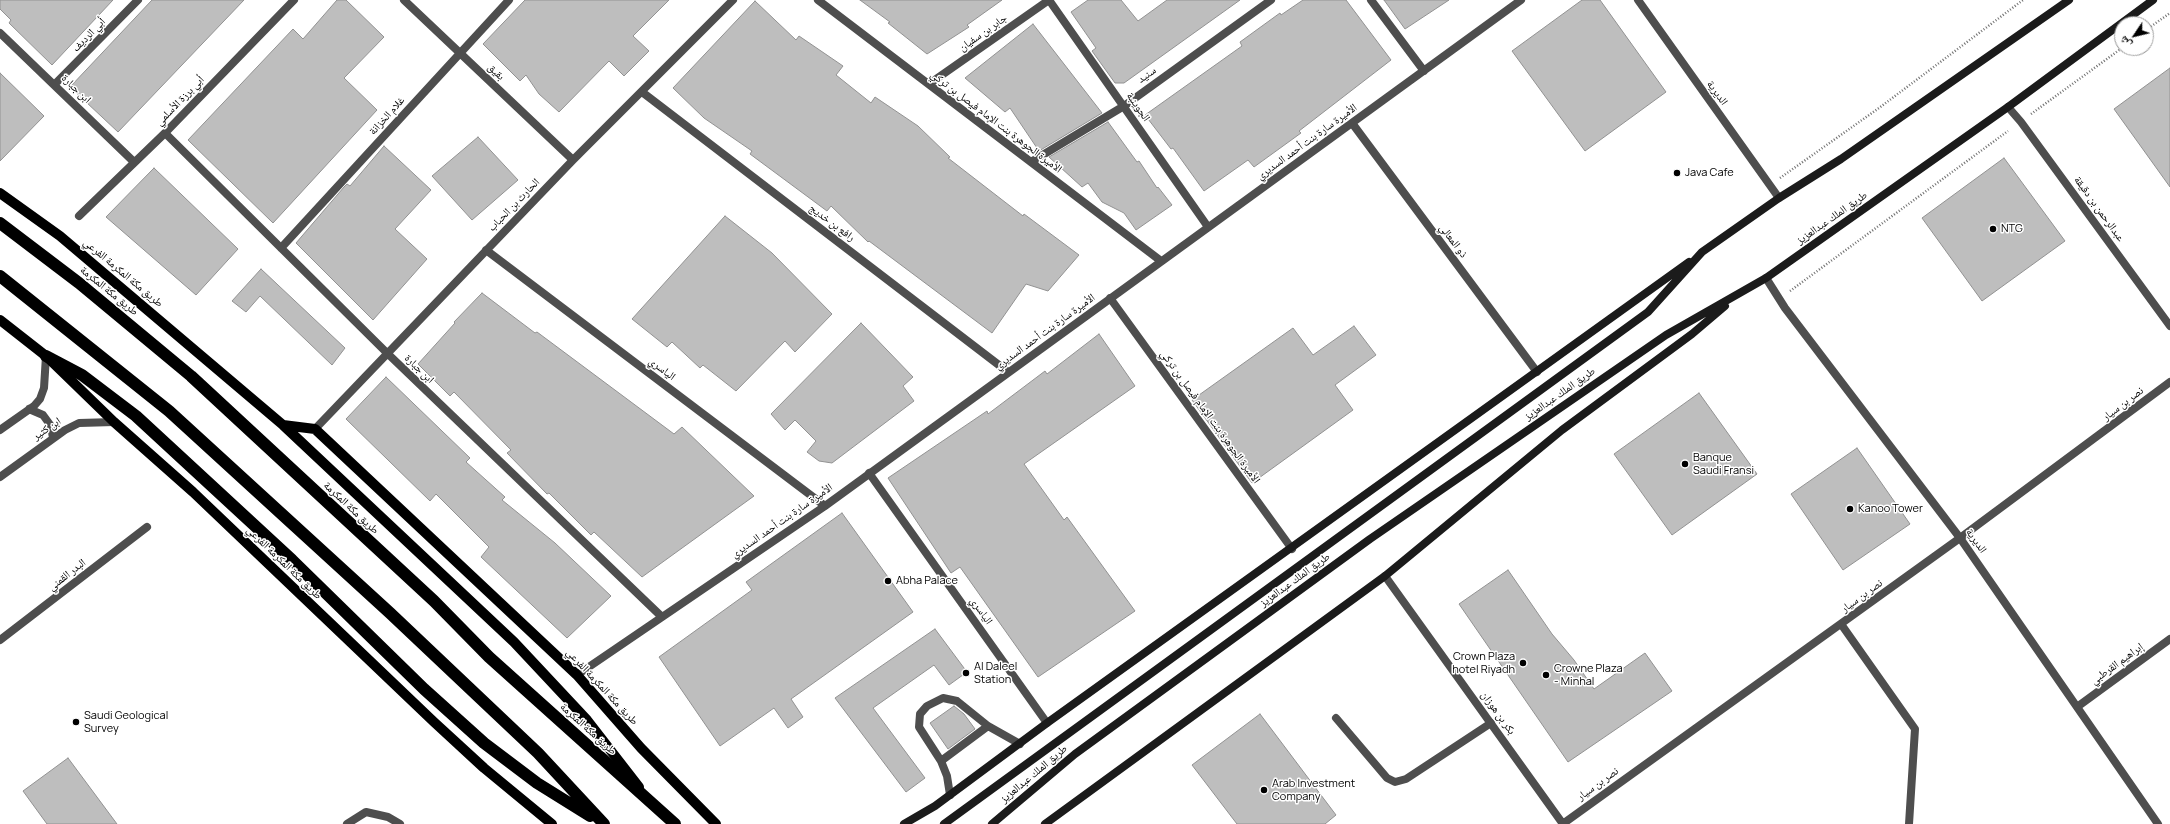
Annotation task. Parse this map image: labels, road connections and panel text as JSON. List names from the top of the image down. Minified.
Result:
{"streets":{"highway":["طريق مكة المكرمة"],"main road":["طريق الملك عبدالعزيز","طريق مكة المكرمة الفرعي"],"street":["جابر بن سفيان","أبي الرديف","بقيق","سنيد","ابن جبارة","الديرية","أبي برزة الأسلمي","الجوينبة","غلام الخزانة","الأميرة الجوهرة بنت الإمام فيصل بن تركي","الأميرة سارة بنت أحمد السديري","الحارث بن الحباب","عبدالرحمن بن دقيقة","رافع بن خديج","ذو المعالي","الياسري","نصر بن سيار","ابن كثير","البدر القمني","إبراهيم القرطبي","بكر بن هوزان"]},"crossings":[["جابر بن سفيان","الجوينبة"],["جابر بن سفيان","الأميرة الجوهرة بنت الإمام فيصل بن تركي"],["أبي الرديف","ابن جبارة"],["بقيق","غلام الخزانة"],["بقيق","الحارث بن الحباب"],["سنيد","الجوينبة"],["سنيد","الأميرة الجوهرة بنت الإمام فيصل بن تركي"],["ابن جبارة","أبي برزة الأسلمي"],["ابن جبارة","غلام الخزانة"],["ابن جبارة","الأميرة سارة بنت أحمد السديري"],["ابن جبارة","الحارث بن الحباب"],["الديرية","طريق الملك عبدالعزيز"],["الديرية","نصر بن سيار"],["الديرية","إبراهيم القرطبي"],["الجوينبة","الأميرة سارة بنت أحمد السديري"],["الأميرة الجوهرة بنت الإمام فيصل بن تركي","الأميرة سارة بنت أحمد السديري"],["الأميرة سارة بنت أحمد السديري","رافع بن خديج"],["الأميرة سارة بنت أحمد السديري","ذو المعالي"],["الأميرة سارة بنت أحمد السديري","طريق مكة المكرمة الفرعي"],["الأميرة سارة بنت أحمد السديري","الياسري"],["الحارث بن الحباب","رافع بن خديج"],["الحارث بن الحباب","طريق مكة المكرمة الفرعي"],["الحارث بن الحباب","الياسري"],["عبدالرحمن بن دقيقة","طريق الملك عبدالعزيز"],["طريق مكة المكرمة الفرعي","طريق مكة المكرمة"],["طريق مكة المكرمة الفرعي","ابن كثير"],["نصر بن سيار","بكر بن هوزان"]],"places":["Java Cafe","NTG","Banque Saudi Fransi","Kanoo Tower","Abha Palace","Crown Plaza hotel Riyadh","Al Daleel Station","Crowne Plaza - Minhal","Saudi Geological Survey","Arab Investment Company"],"north":"bottom left"}
